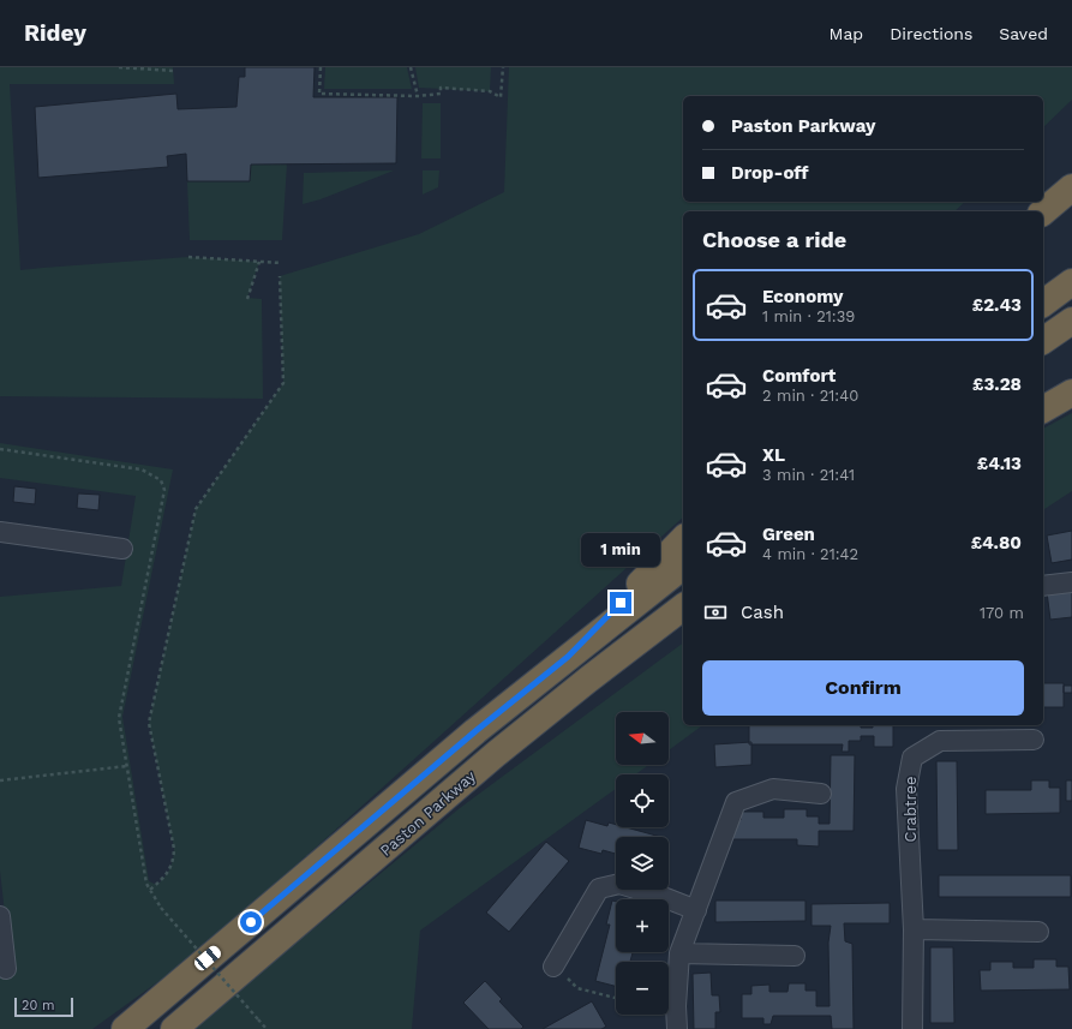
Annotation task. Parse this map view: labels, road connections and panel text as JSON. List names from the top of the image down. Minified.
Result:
{"streets":{"highway":["Paston Parkway"],"street":["Crabtree"]},"scale_bar":"20 m","north":"left","page":{"header":"Ridey","nav":["Map","Directions","Saved"],"banner":["Paston Parkway","Drop-off"],"heading":"Choose a ride","list":[{"name":"Economy","note":"1 min · 21:39","value":"£2.43"},{"name":"Comfort","note":"2 min · 21:40","value":"£3.28"},{"name":"XL","note":"3 min · 21:41","value":"£4.13"},{"name":"Green","note":"4 min · 21:42","value":"£4.80"}],"bubble":"1 min","pay":["Cash","170 m"],"buttons":"Confirm","map_buttons":["+","−"],"scale":"20 m"}}
